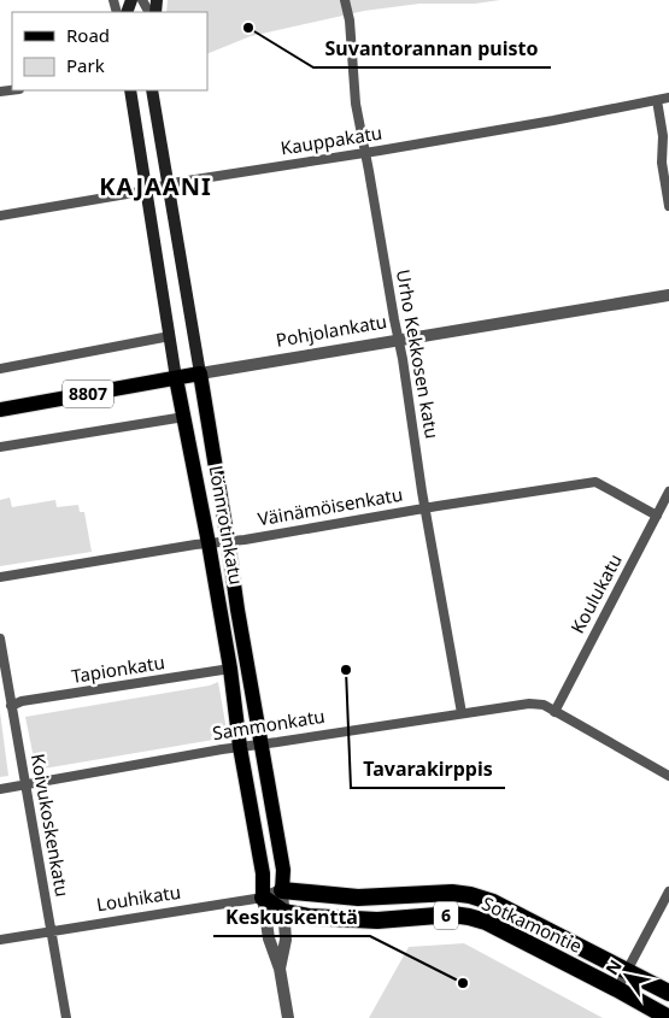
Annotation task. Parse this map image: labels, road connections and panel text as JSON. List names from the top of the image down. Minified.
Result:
{"streets":{"highway":["6","Sotkamontie"],"main road":["Pohjolankatu","8807","Lönnrotinkatu"],"street":["Kauppakatu","Urho Kekkosen katu","Väinämöisenkatu","Koulukatu","Tapionkatu","Sammonkatu","Koivukoskenkatu","Louhikatu"]},"crossings":[["Kauppakatu","Urho Kekkosen katu"],["Kauppakatu","Lönnrotinkatu"],["Pohjolankatu","Urho Kekkosen katu"],["Pohjolankatu","Lönnrotinkatu"],["Urho Kekkosen katu","Väinämöisenkatu"],["Urho Kekkosen katu","Sammonkatu"],["Väinämöisenkatu","Lönnrotinkatu"],["Väinämöisenkatu","Koulukatu"],["Lönnrotinkatu","Tapionkatu"],["Lönnrotinkatu","Sammonkatu"],["Lönnrotinkatu","Louhikatu"],["Lönnrotinkatu","Sotkamontie"],["Koulukatu","Sammonkatu"],["Tapionkatu","Koivukoskenkatu"],["Sammonkatu","Koivukoskenkatu"],["Koivukoskenkatu","Louhikatu"],["Louhikatu","Sotkamontie"]],"districts":["KAJAANI"],"places":["Suvantorannan puisto","Tavarakirppis","Keskuskenttä"],"legend":["Road","Park"],"north":"top left"}
